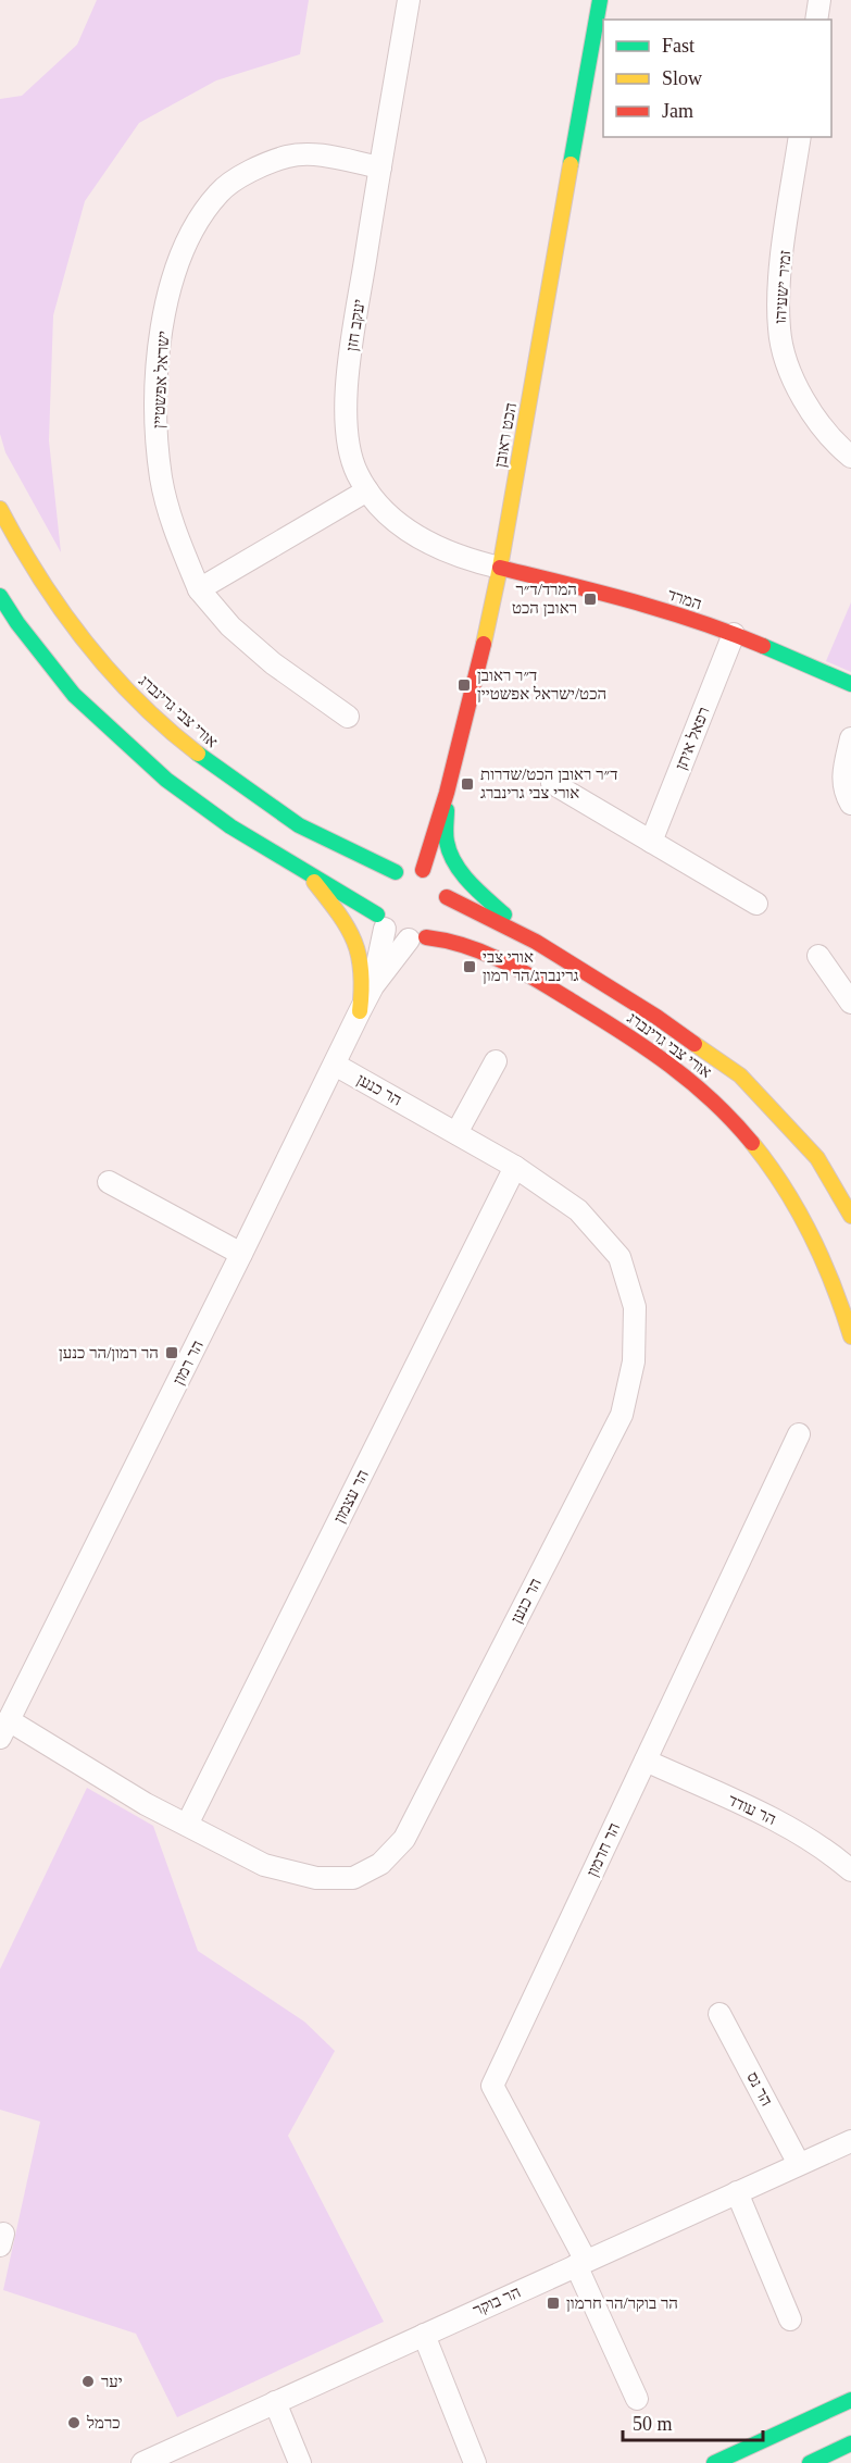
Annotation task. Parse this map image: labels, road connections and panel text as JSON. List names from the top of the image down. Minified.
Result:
{"streets":{"main road":["הכט ראובן","המרד","אורי צבי גרינברג"],"street":["זמיר ישעיהו","יעקב חזן","ישראל אפשטיין","רפאל איתן","הר כנען","הר רמון","הר עצמון","הר עודד","הר חרמון","הר נס","הר בוקר"]},"crossings":[["יעקב חזן","ישראל אפשטיין"],["יעקב חזן","הכט ראובן"],["יעקב חזן","המרד"],["הכט ראובן","המרד"],["הכט ראובן","אורי צבי גרינברג"],["הכט ראובן","הר רמון"],["המרד","רפאל איתן"],["אורי צבי גרינברג","הר רמון"],["הר כנען","הר רמון"],["הר כנען","הר עצמון"],["הר עודד","הר חרמון"],["הר חרמון","הר בוקר"],["הר נס","הר בוקר"]],"places":{"transit":["המרד/ד״ר ראובן הכט","ד״ר ראובן הכט/ישראל אפשטיין","ד״ר ראובן הכט/שדרות אורי צבי גרינברג","אורי צבי גרינברג/הר רמון","הר רמון/הר כנען","הר בוקר/הר חרמון"],"other":["יער","כרמל"]},"legend":["Fast","Slow","Jam"],"scale_bar":"50 m"}
